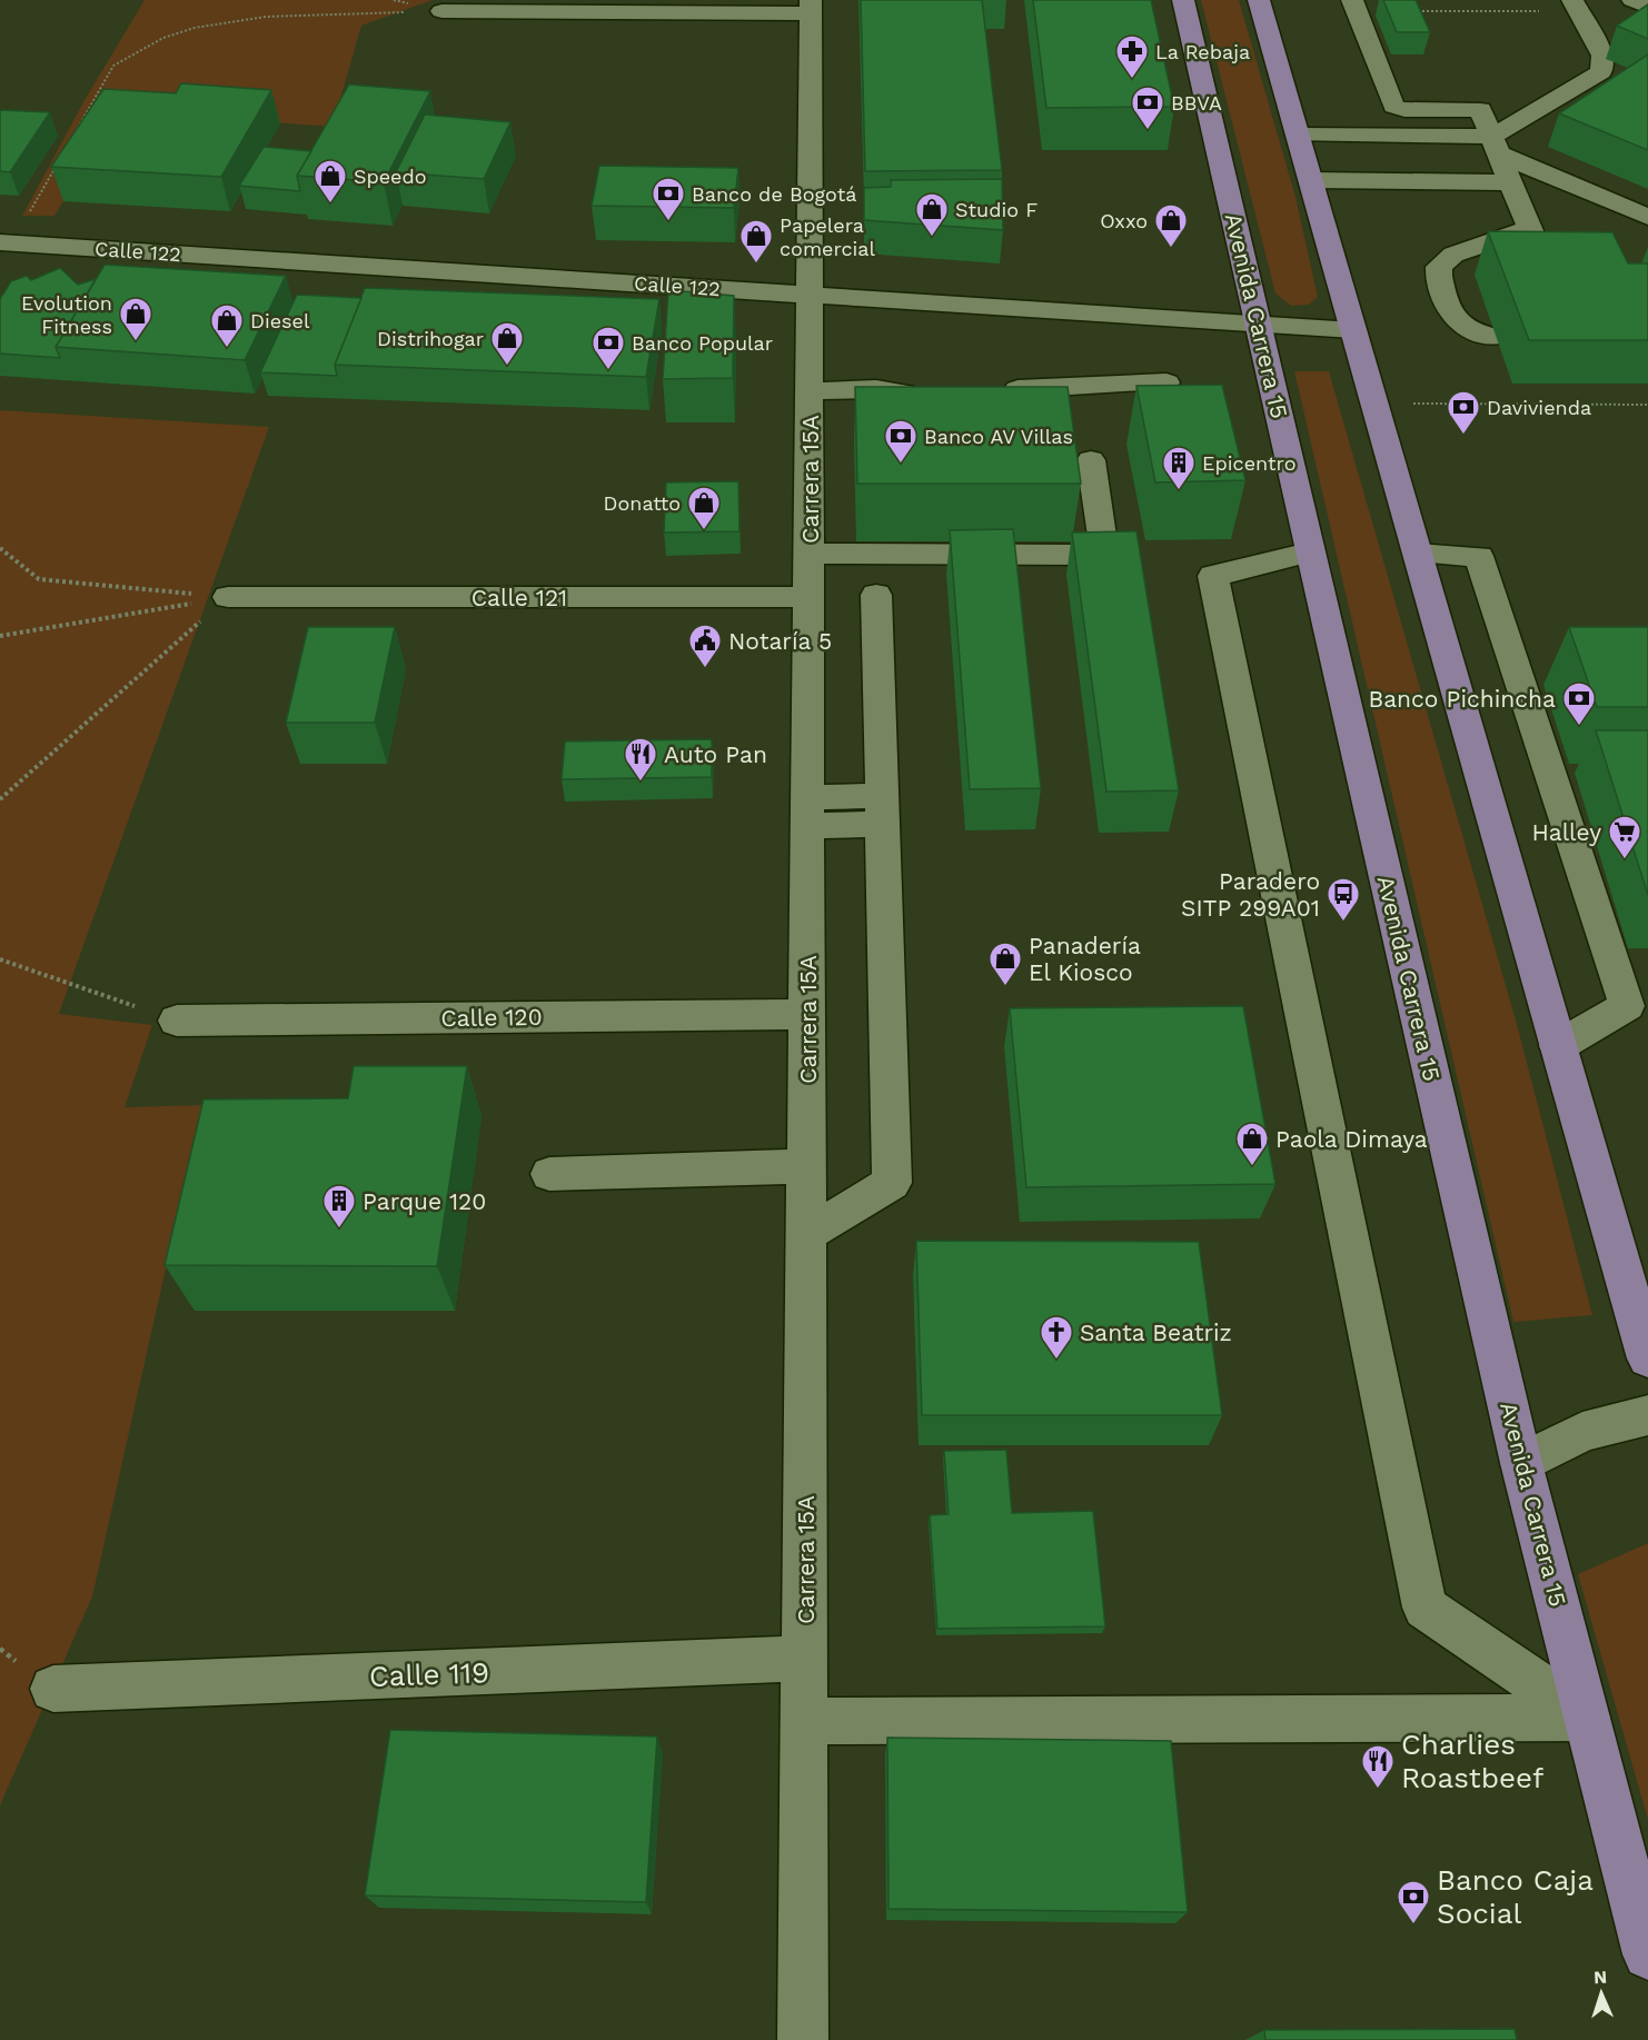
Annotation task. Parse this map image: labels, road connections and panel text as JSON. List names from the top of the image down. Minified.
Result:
{"streets":{"main road":["Avenida Carrera 15"],"street":["Calle 122","Carrera 15A","Calle 121","Calle 120","Calle 119"]},"crossings":[["Calle 122","Avenida Carrera 15"],["Calle 122","Carrera 15A"],["Carrera 15A","Calle 121"],["Carrera 15A","Calle 120"],["Carrera 15A","Calle 119"]],"places":{"pharmacy":["La Rebaja"],"bank":["BBVA","Banco de Bogotá","Banco Popular","Davivienda","Banco AV Villas","Banco Pichincha","Banco Caja Social"],"shop":["Speedo","Studio F","Oxxo","Papelera comercial","Evolution Fitness","Diesel","Distrihogar","Donatto","Panadería El Kiosco","Paola Dimaya"],"building":["Epicentro","Parque 120"],"public building":["Notaría 5"],"restaurant":["Auto Pan","Charlies Roastbeef"],"supermarket":["Halley"],"bus stop":["Paradero SITP 299A01"],"church":["Santa Beatriz"]},"north":"top"}
